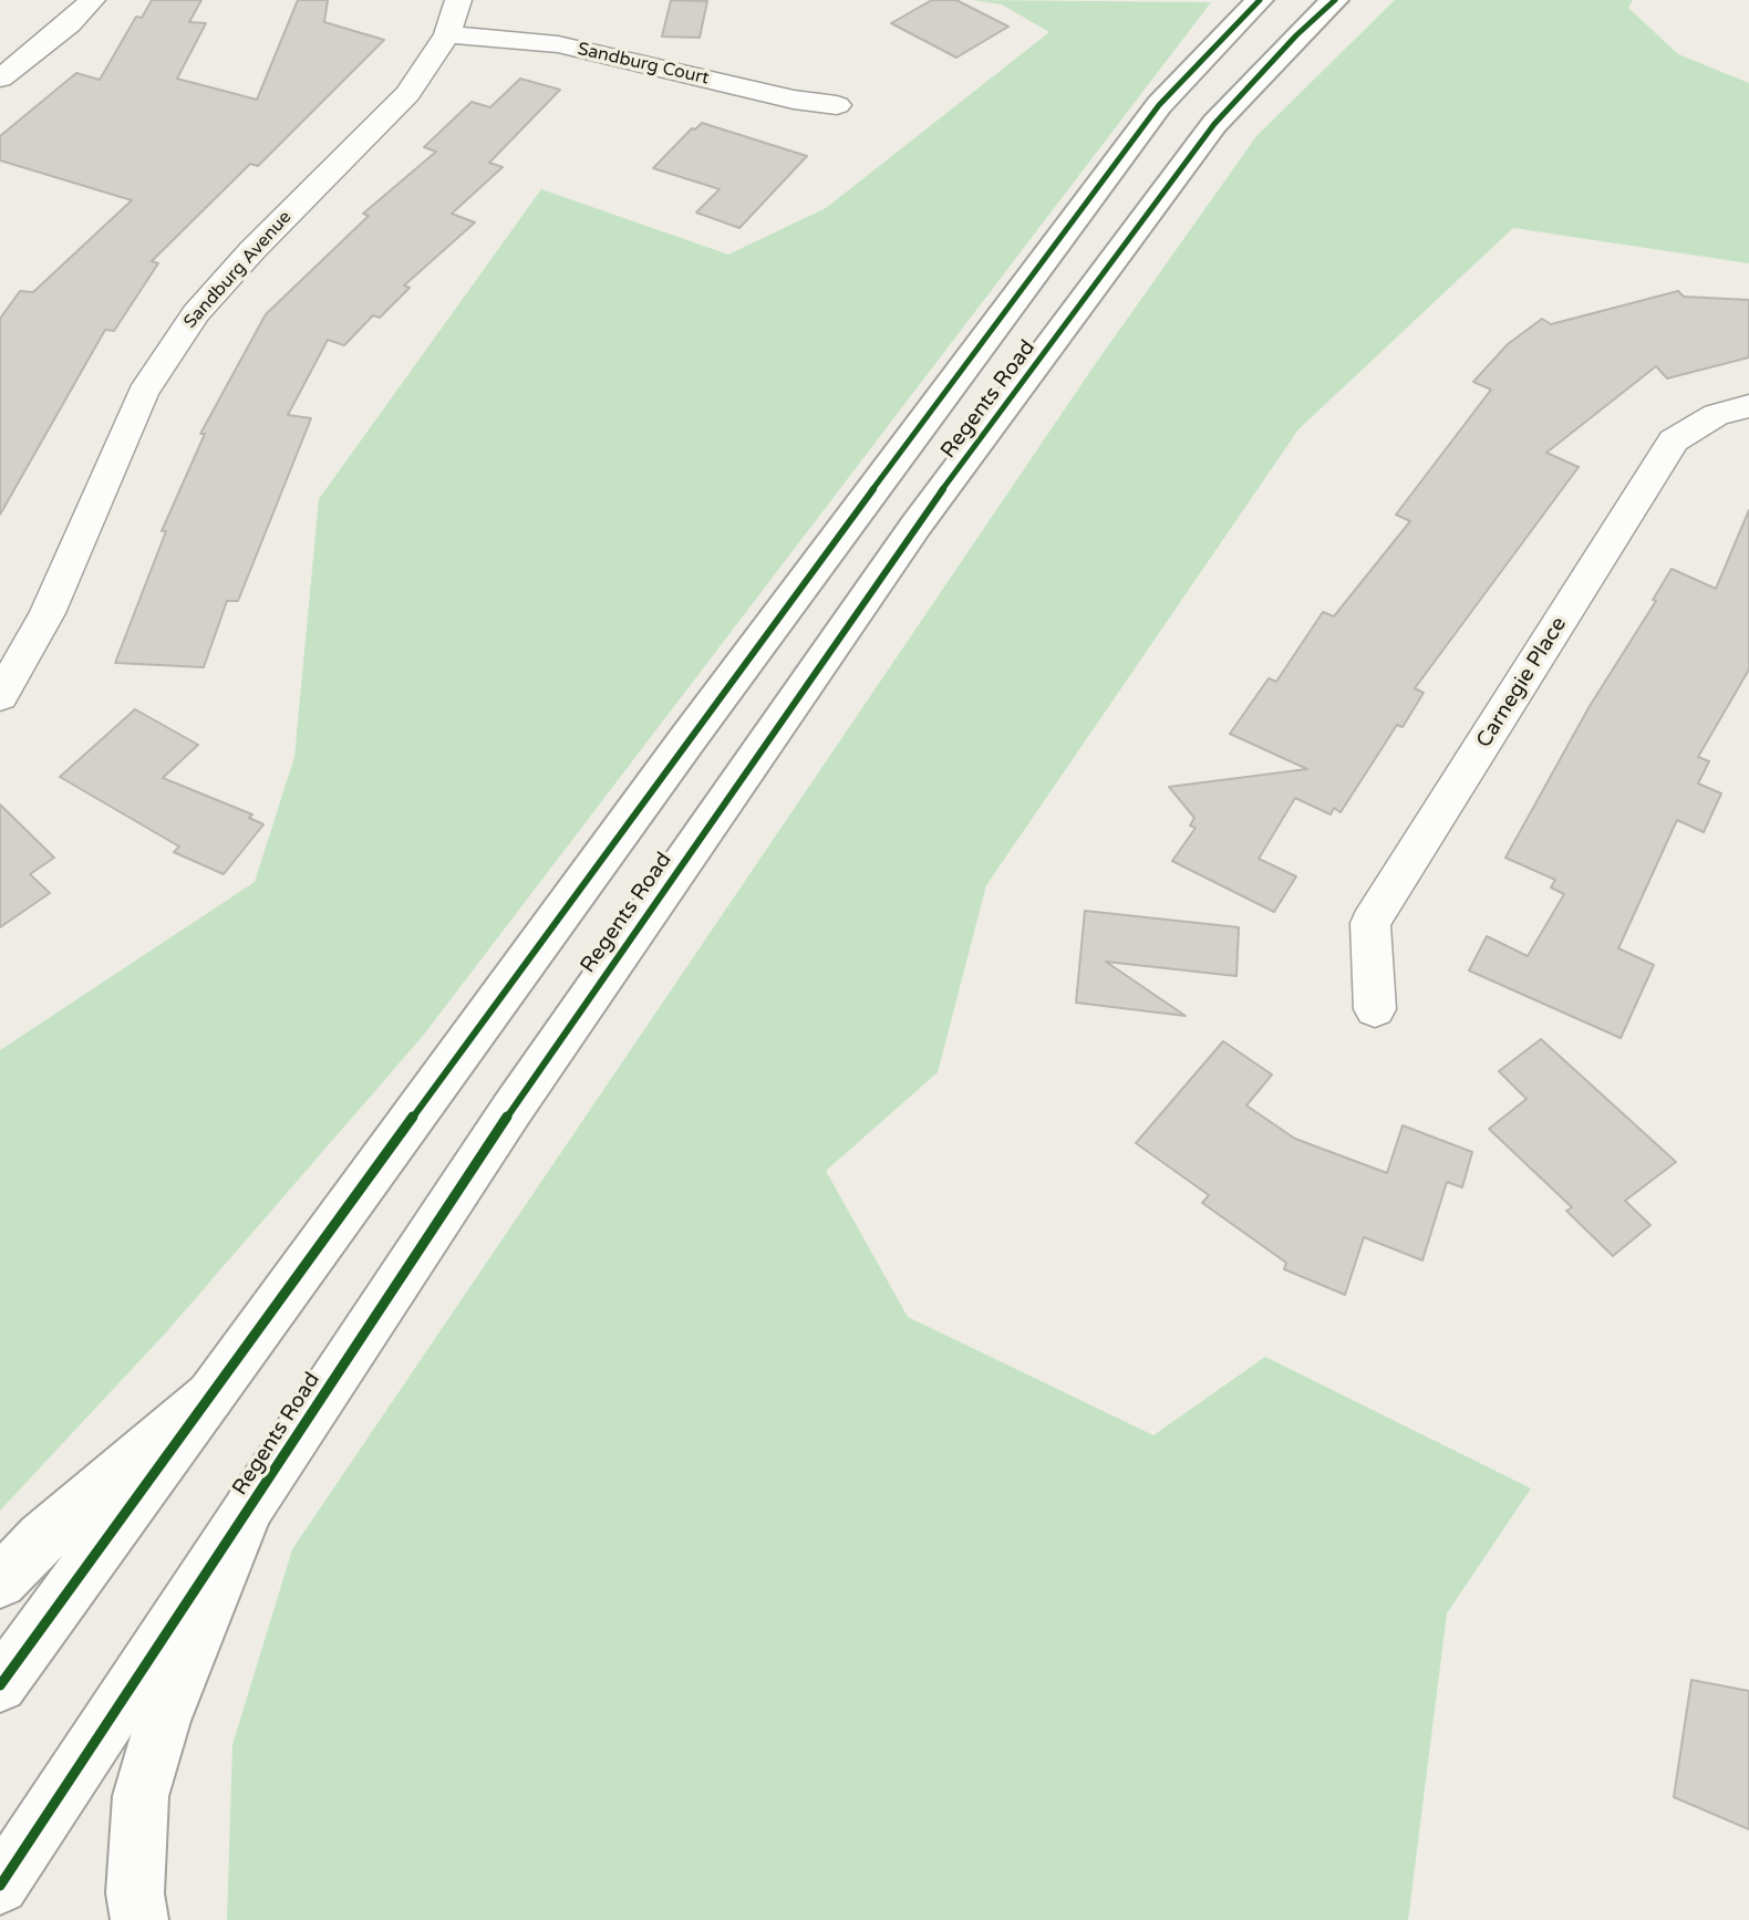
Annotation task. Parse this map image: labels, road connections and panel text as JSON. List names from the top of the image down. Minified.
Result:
{"streets":{"main road":["Regents Road"],"street":["Sandburg Court","Sandburg Avenue","Carnegie Place"]},"crossings":[["Sandburg Court","Sandburg Avenue"]]}
